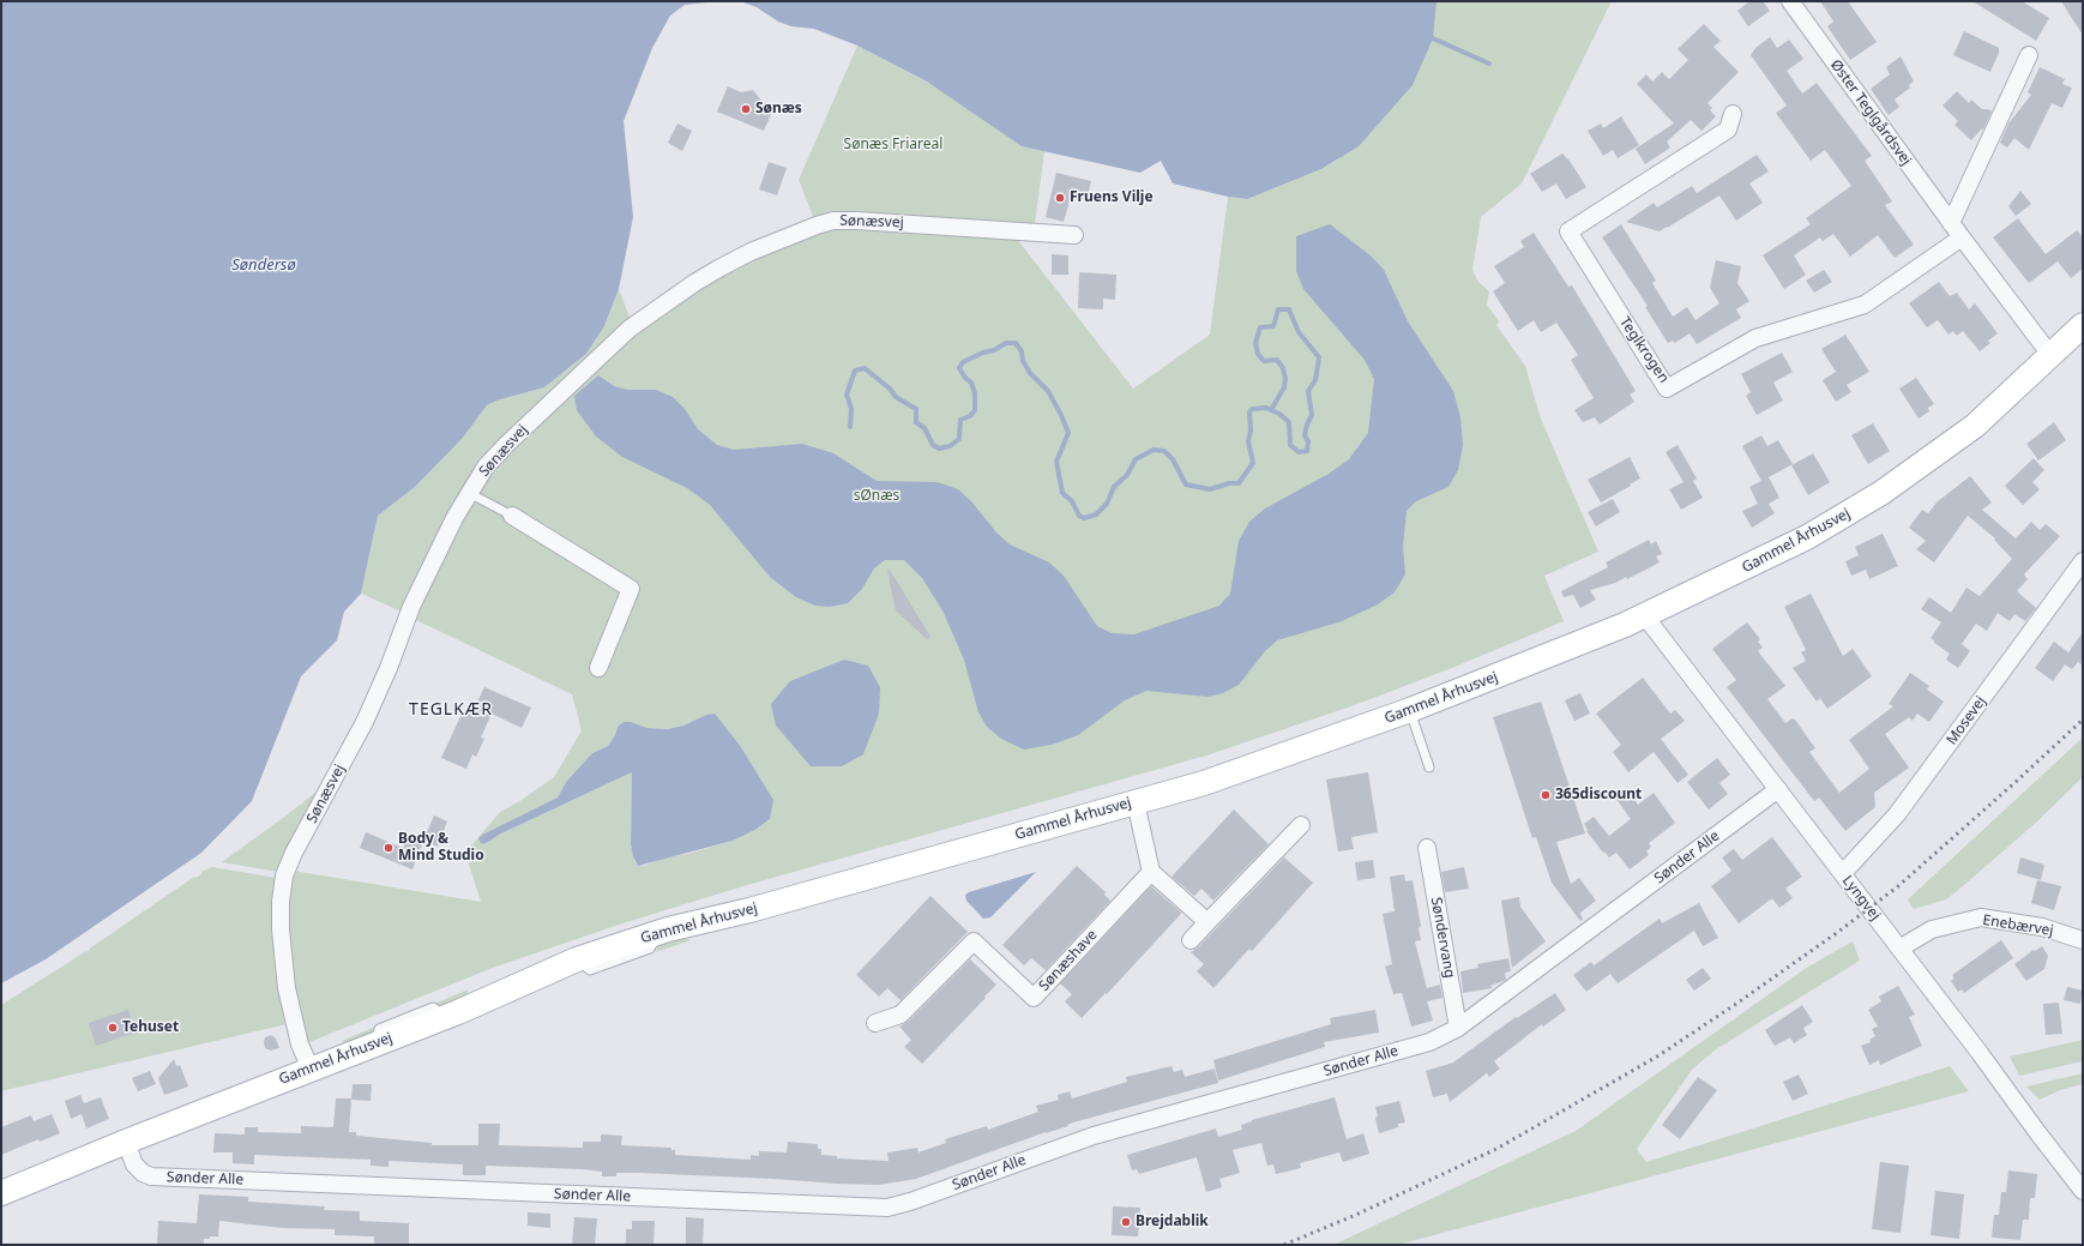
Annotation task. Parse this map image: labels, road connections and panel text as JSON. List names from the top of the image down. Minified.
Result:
{"streets":{"street":["Øster Teglgårdsvej","Sønæsvej","Teglkrogen","Gammel Århusvej","Mosevej","Sønder Alle","Lyngvej","Enebærvej","Søndervang","Sønæshave"]},"crossings":[["Øster Teglgårdsvej","Teglkrogen"],["Øster Teglgårdsvej","Gammel Århusvej"],["Sønæsvej","Gammel Århusvej"],["Gammel Århusvej","Sønder Alle"],["Gammel Århusvej","Lyngvej"],["Mosevej","Lyngvej"],["Sønder Alle","Lyngvej"],["Sønder Alle","Søndervang"],["Lyngvej","Enebærvej"]],"districts":["TEGLKÆR"],"water":["Søndersø"],"parks":["Sønæs Friareal","sØnæs"],"places":["Sønæs","Fruens Vilje","365discount","Body & Mind Studio","Tehuset","Brejdablik"]}
